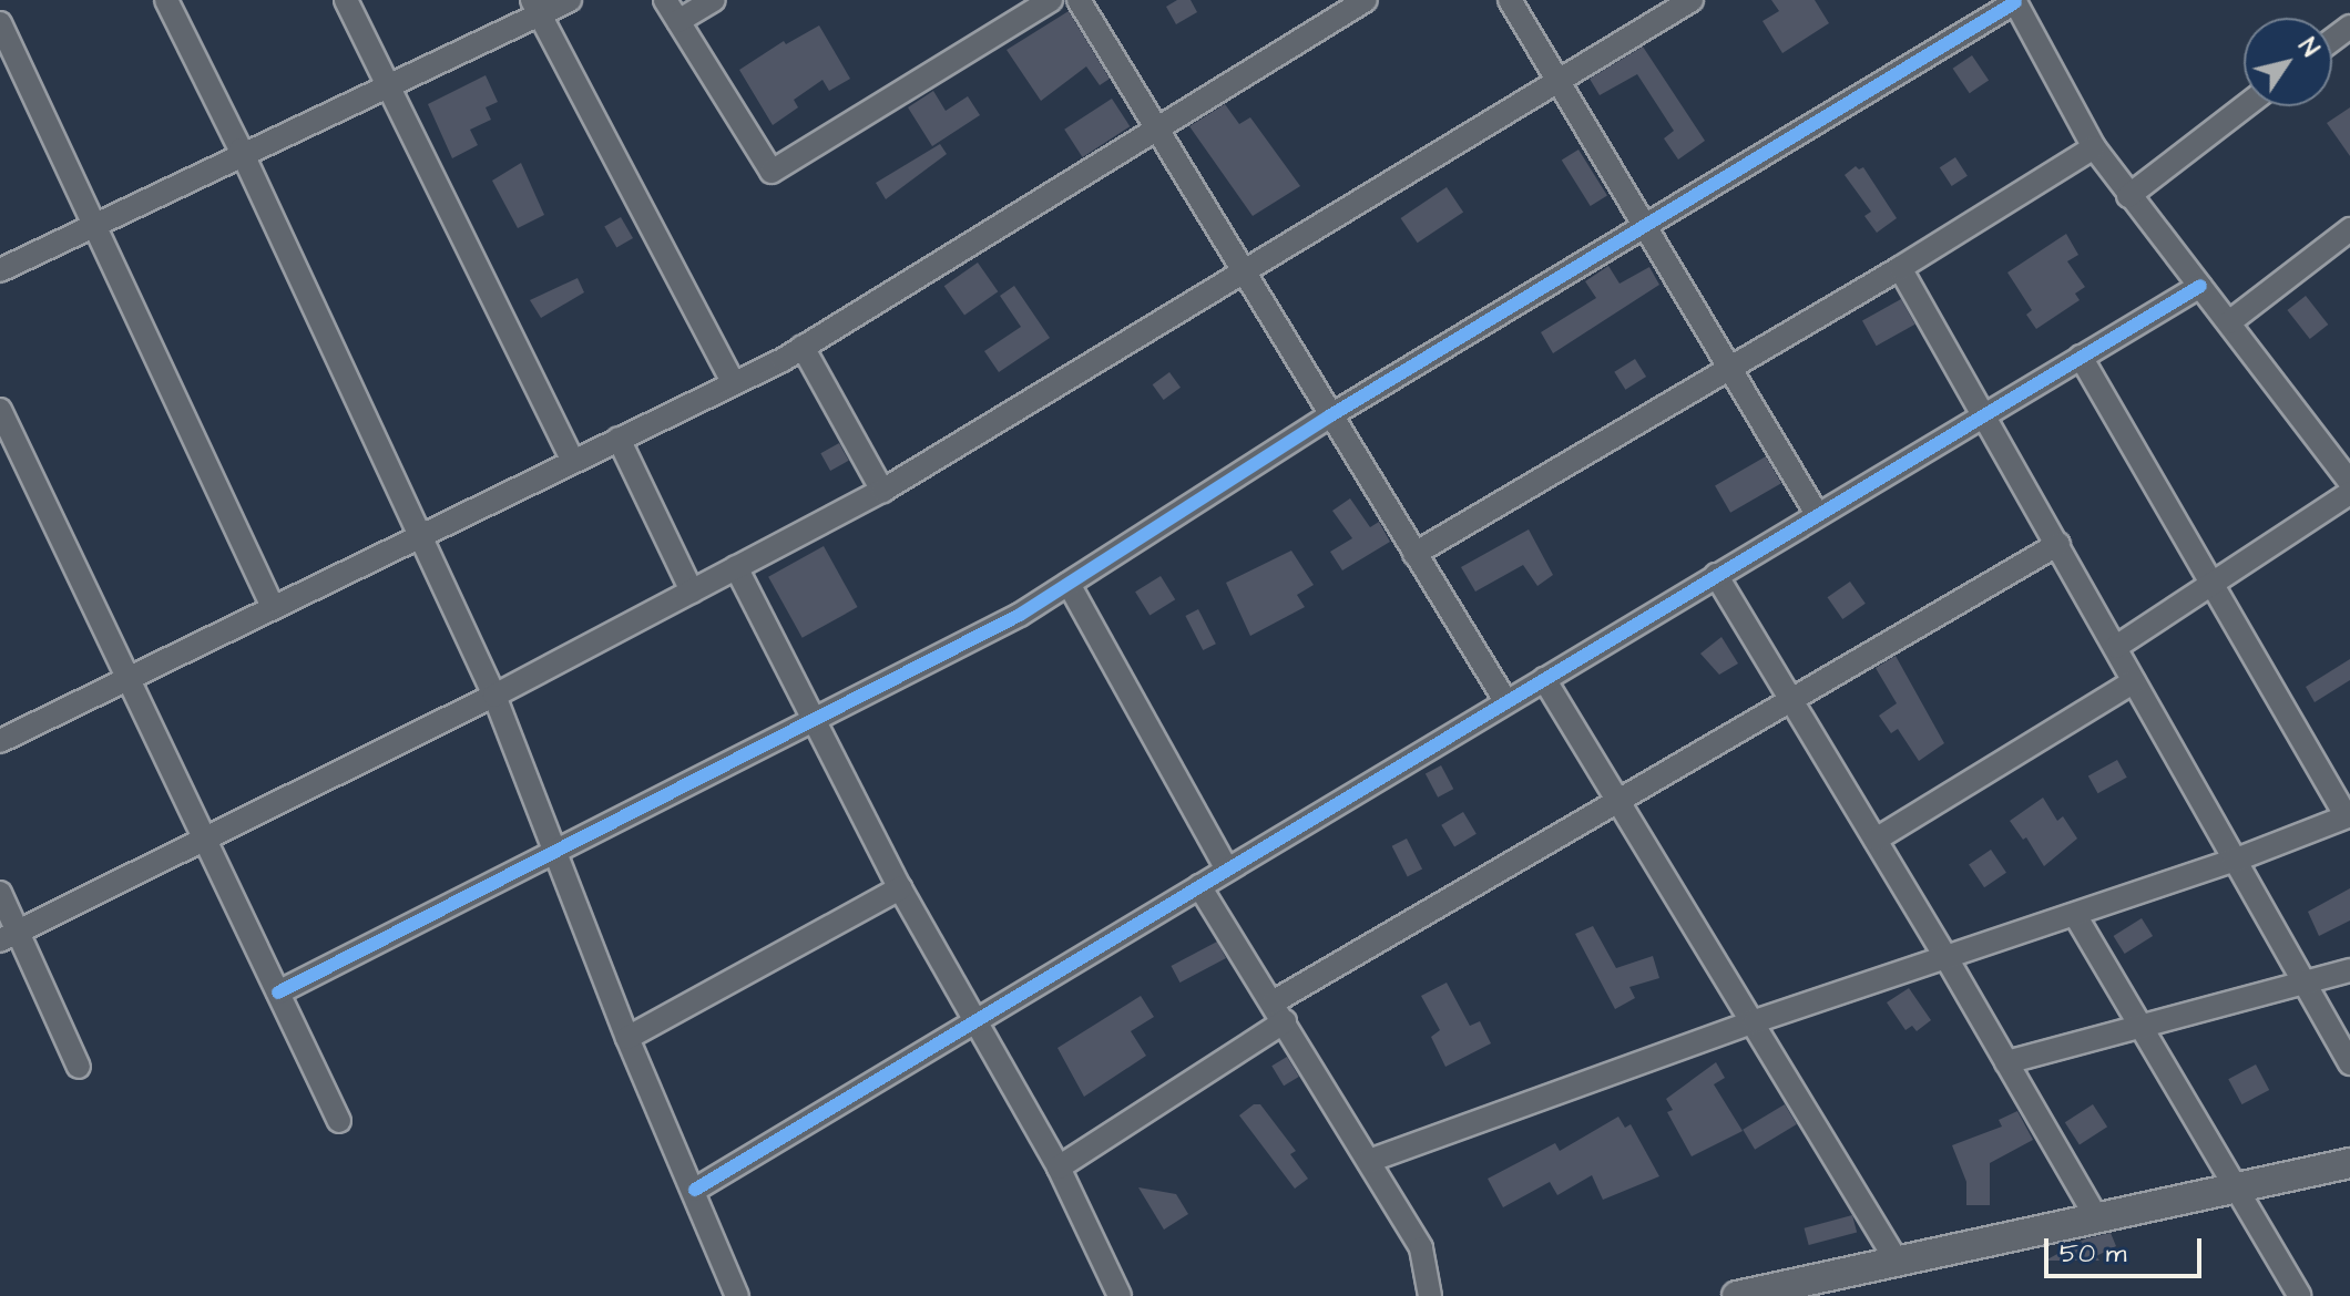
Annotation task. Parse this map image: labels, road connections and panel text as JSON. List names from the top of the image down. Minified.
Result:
{"scale_bar":"50 m","north":"top right"}
